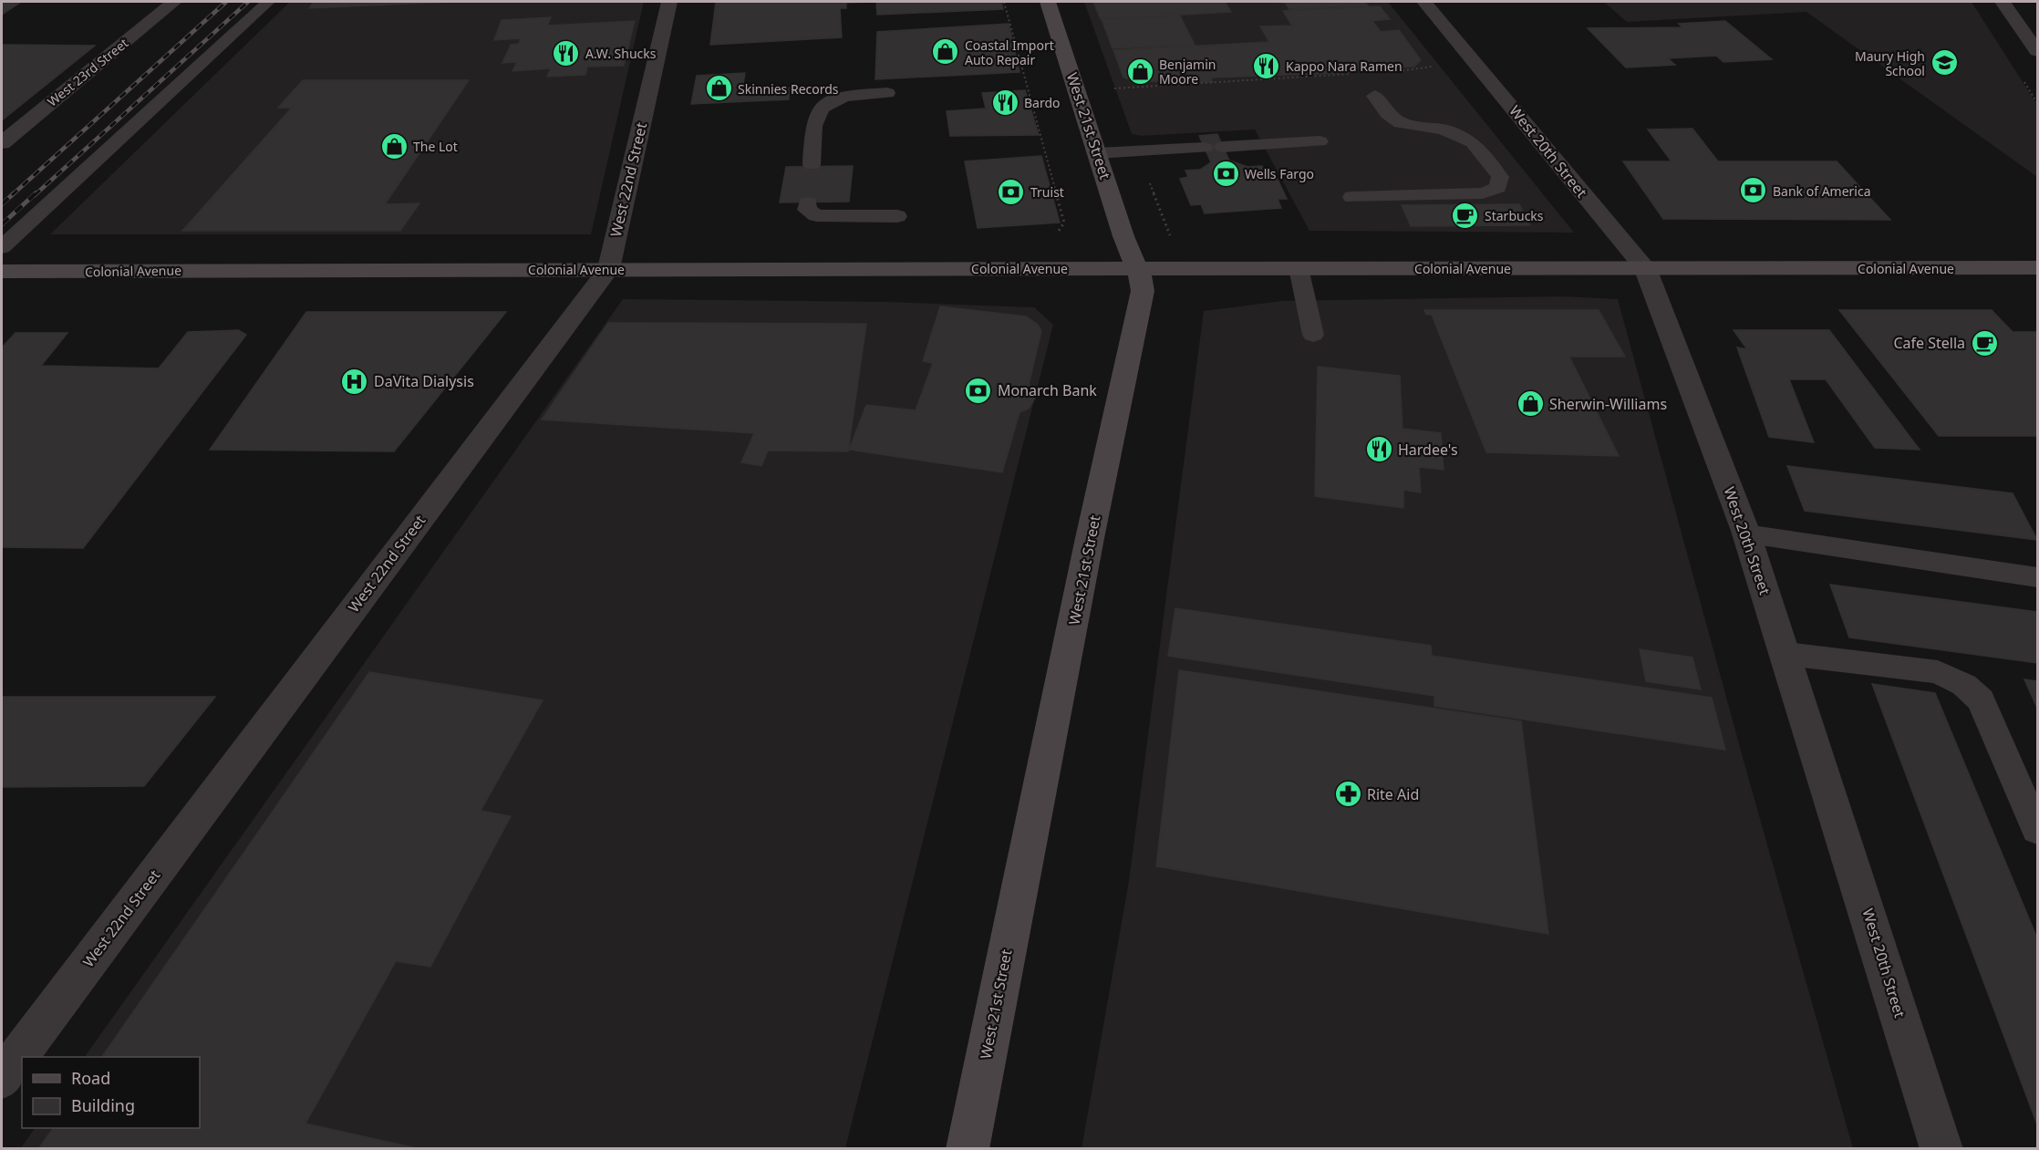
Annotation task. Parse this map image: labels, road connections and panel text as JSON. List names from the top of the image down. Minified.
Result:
{"streets":{"street":["West 23rd Street","West 21st Street","West 20th Street","West 22nd Street","Colonial Avenue"]},"crossings":[["West 21st Street","Colonial Avenue"],["West 20th Street","Colonial Avenue"],["West 22nd Street","Colonial Avenue"]],"places":{"shop":["Coastal Import Auto Repair","Benjamin Moore","Skinnies Records","The Lot","Sherwin-Williams"],"restaurant":["A.W. Shucks","Kappo Nara Ramen","Bardo","Hardee's"],"school or university":["Maury High School"],"bank":["Wells Fargo","Bank of America","Truist","Monarch Bank"],"cafe":["Starbucks","Cafe Stella"],"hospital":["DaVita Dialysis"],"pharmacy":["Rite Aid"]},"legend":["Road","Building"]}
